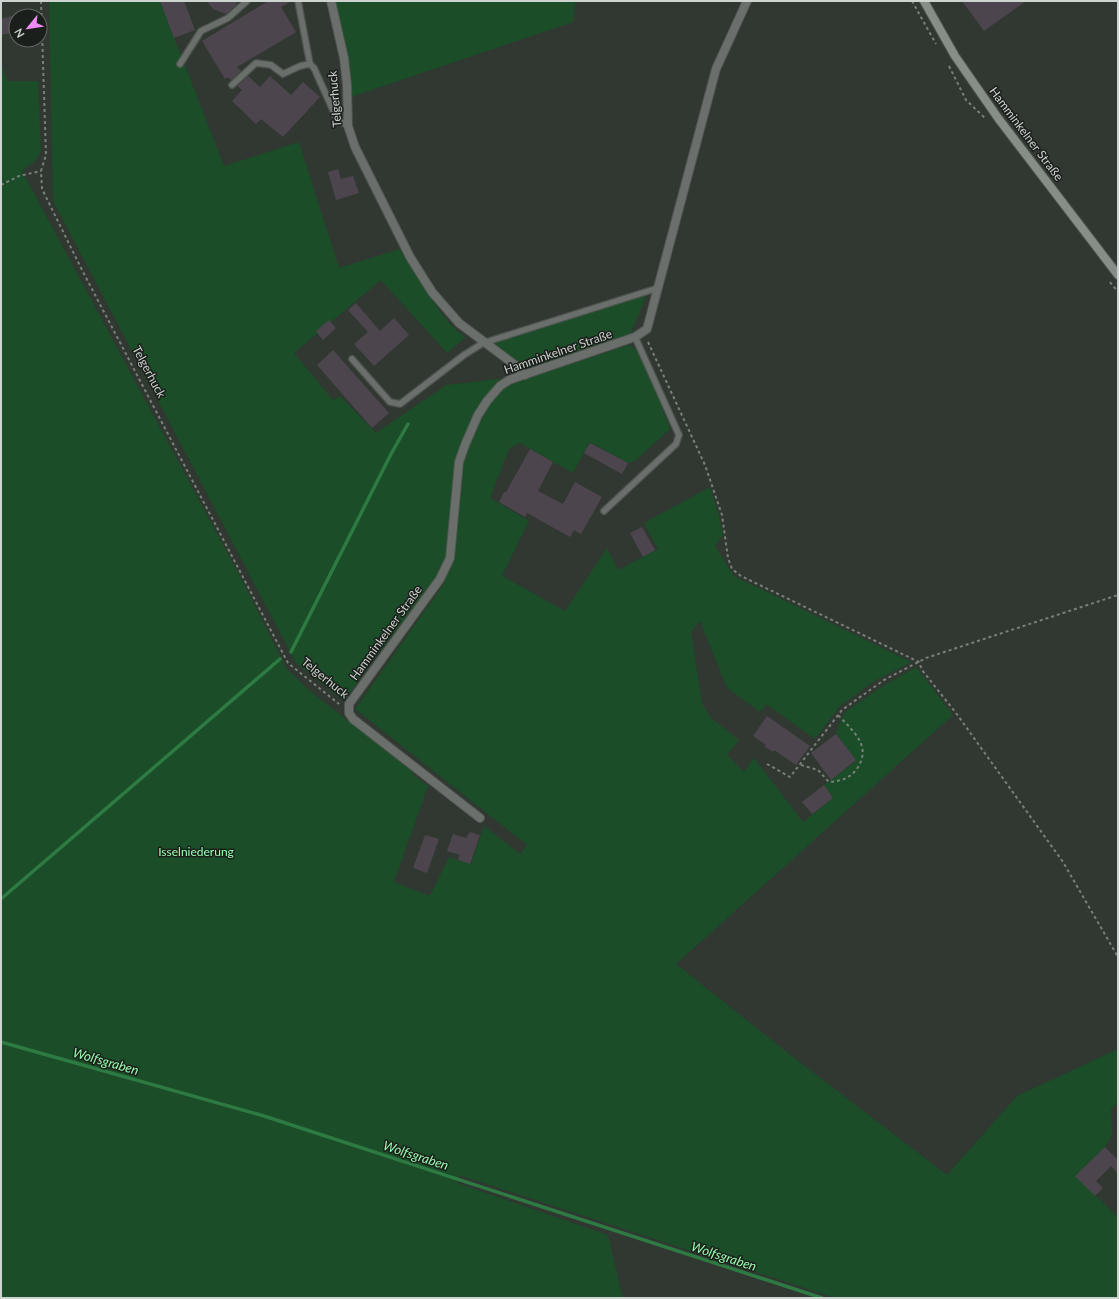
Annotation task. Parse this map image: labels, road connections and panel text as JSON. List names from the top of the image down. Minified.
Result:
{"streets":{"main road":["Hamminkelner Straße"],"street":["Telgerhuck"]},"crossings":[["Telgerhuck","Hamminkelner Straße"]],"water":["Wolfsgraben"],"parks":["Isselniederung"],"north":"bottom left"}
